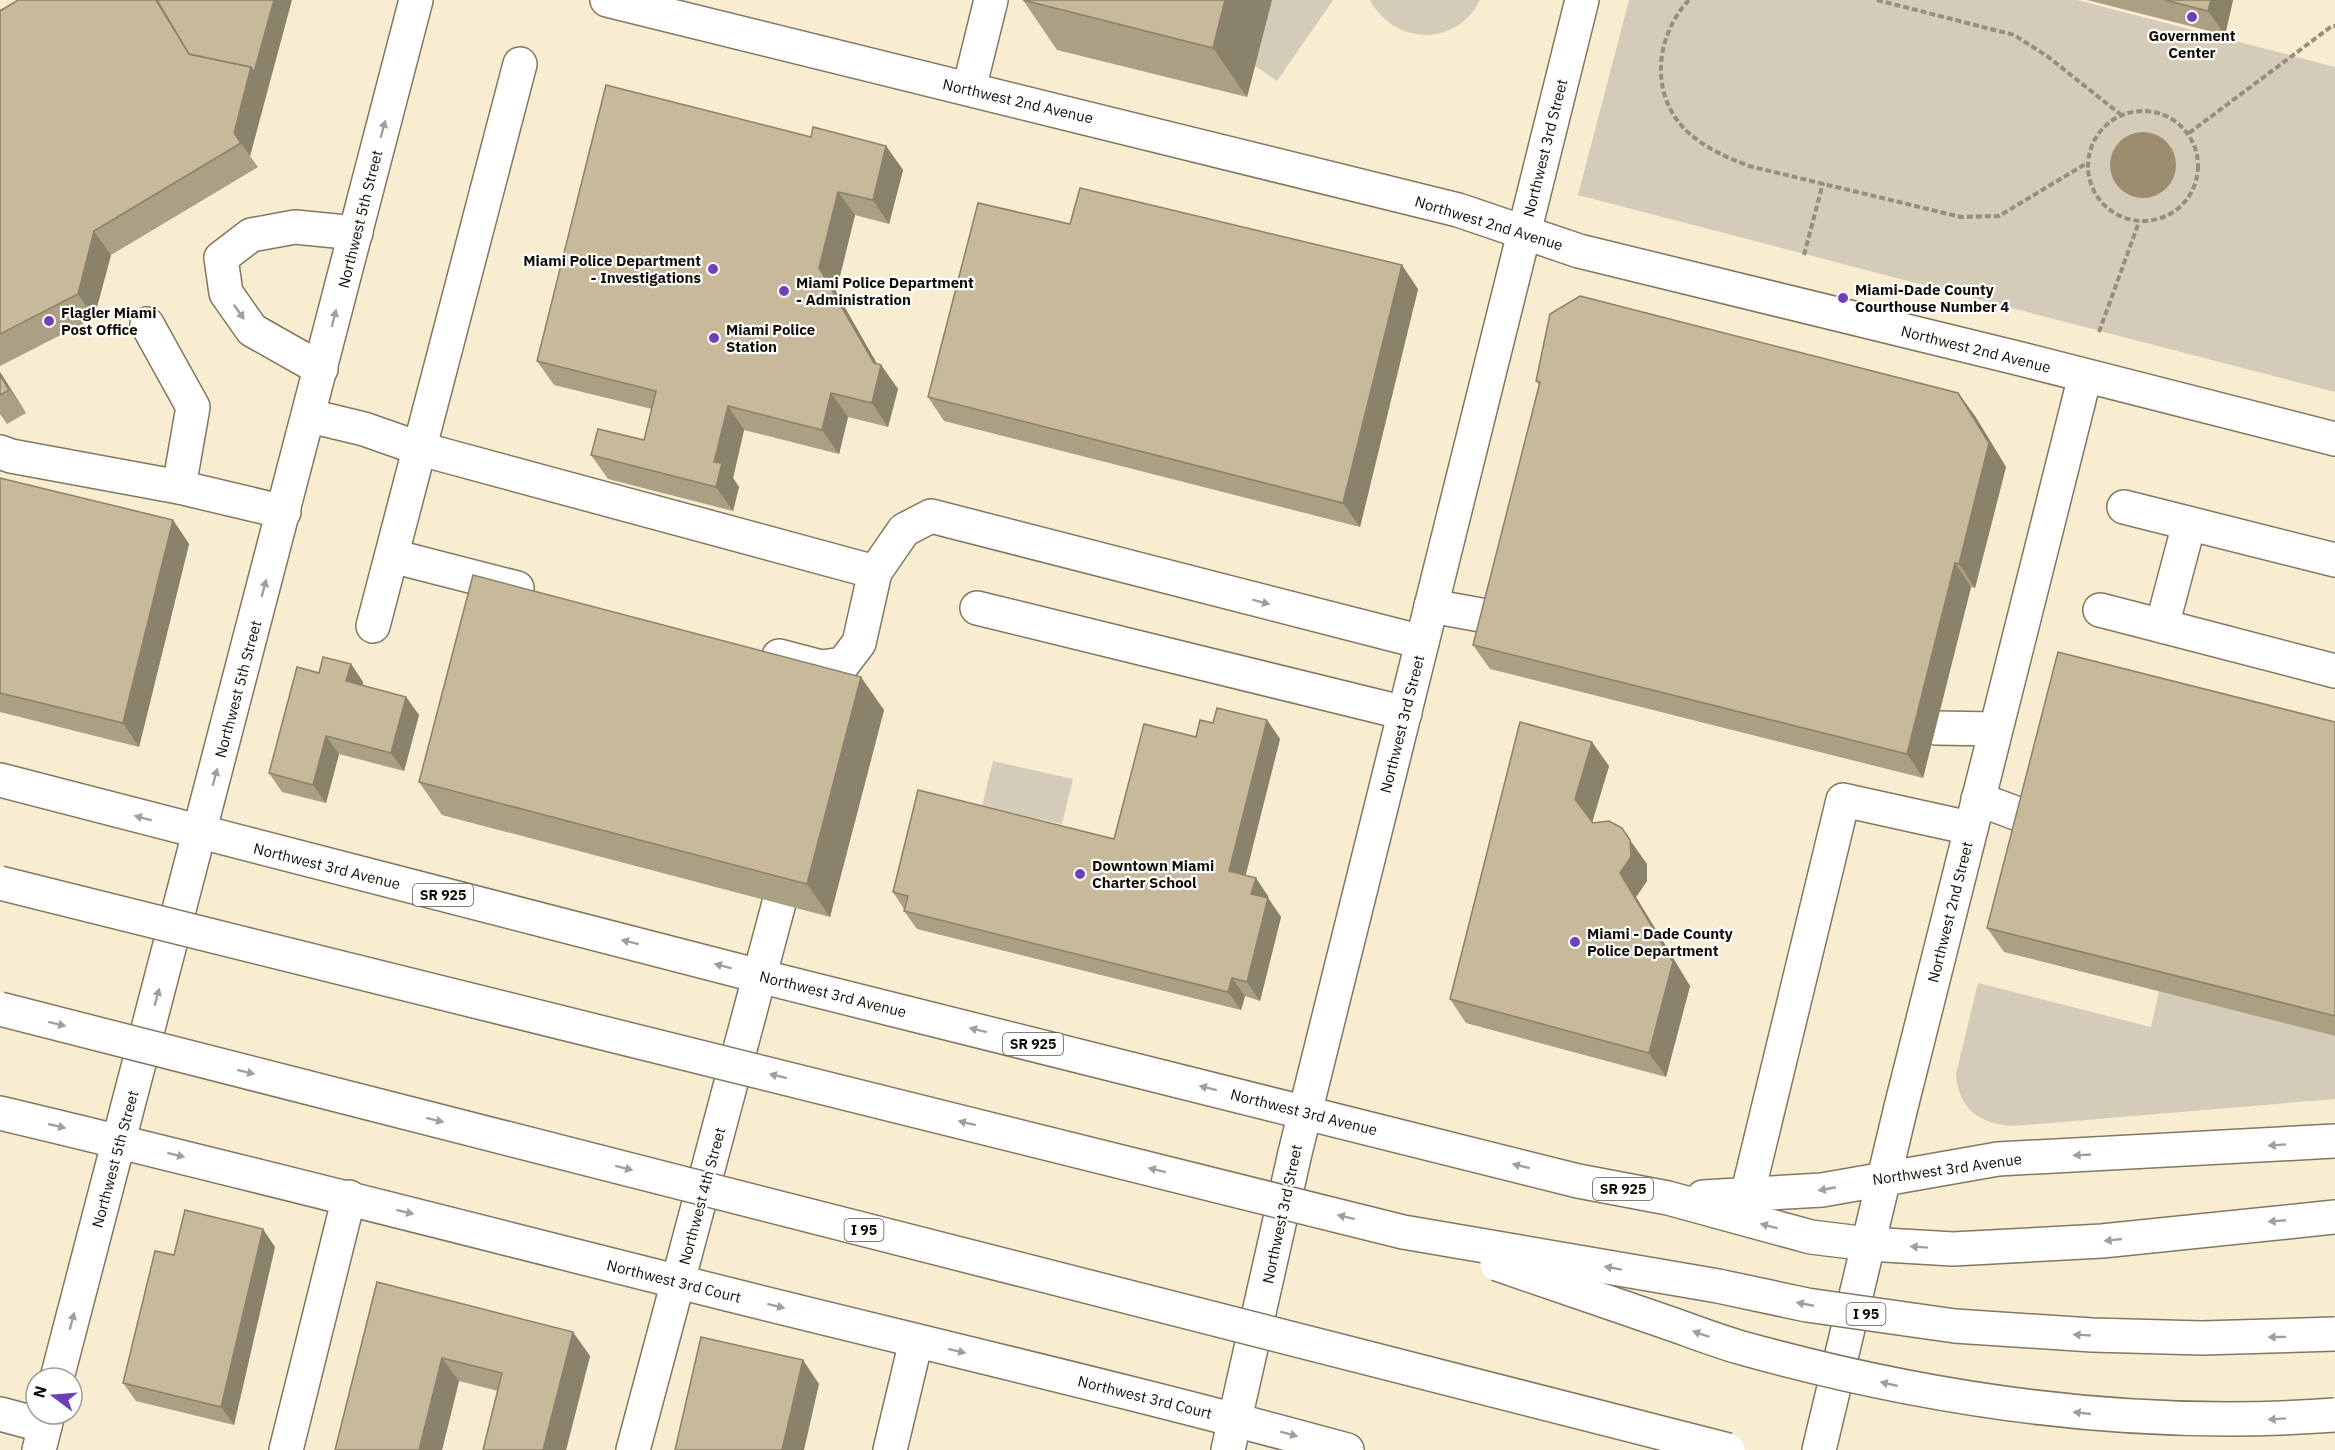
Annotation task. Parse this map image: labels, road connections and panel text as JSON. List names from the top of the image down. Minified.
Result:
{"streets":{"main road":["Northwest 2nd Avenue","Northwest 3rd Street","Northwest 5th Street","Northwest 3rd Avenue","SR 925","Northwest 2nd Street","Northwest 4th Street","I 95","Northwest 3rd Court"]},"crossings":[["Northwest 2nd Avenue","Northwest 3rd Street"],["Northwest 2nd Avenue","Northwest 2nd Street"],["Northwest 3rd Street","Northwest 3rd Avenue"],["Northwest 3rd Street","Northwest 3rd Court"],["Northwest 5th Street","Northwest 3rd Avenue"],["Northwest 5th Street","Northwest 3rd Court"],["Northwest 3rd Avenue","Northwest 2nd Street"],["Northwest 3rd Avenue","Northwest 4th Street"],["Northwest 4th Street","Northwest 3rd Court"]],"places":["Government Center","Miami Police Department - Investigations","Miami Police Department - Administration","Miami-Dade County Courthouse Number 4","Flagler Miami Post Office","Miami Police Station","Downtown Miami Charter School","Miami - Dade County Police Department"],"north":"left"}
